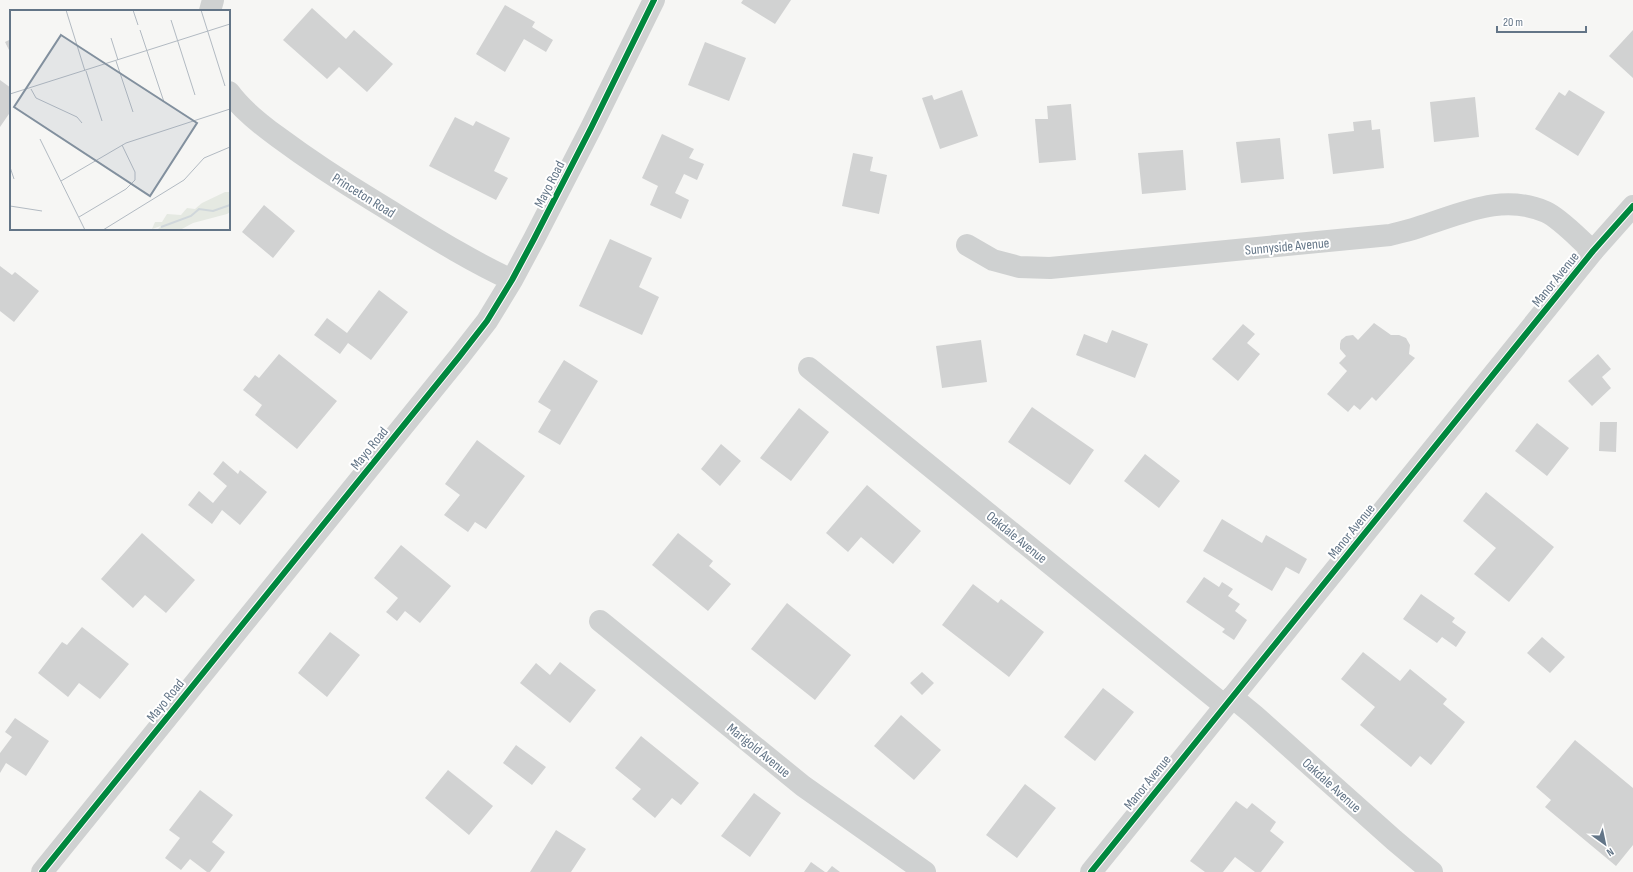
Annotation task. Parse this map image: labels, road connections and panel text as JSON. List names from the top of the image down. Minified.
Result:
{"streets":{"street":["Mayo Road","Princeton Road","Sunnyside Avenue","Manor Avenue","Oakdale Avenue","Marigold Avenue"]},"crossings":[["Mayo Road","Princeton Road"],["Sunnyside Avenue","Manor Avenue"],["Manor Avenue","Oakdale Avenue"]],"scale_bar":"20 m","north":"bottom right"}
